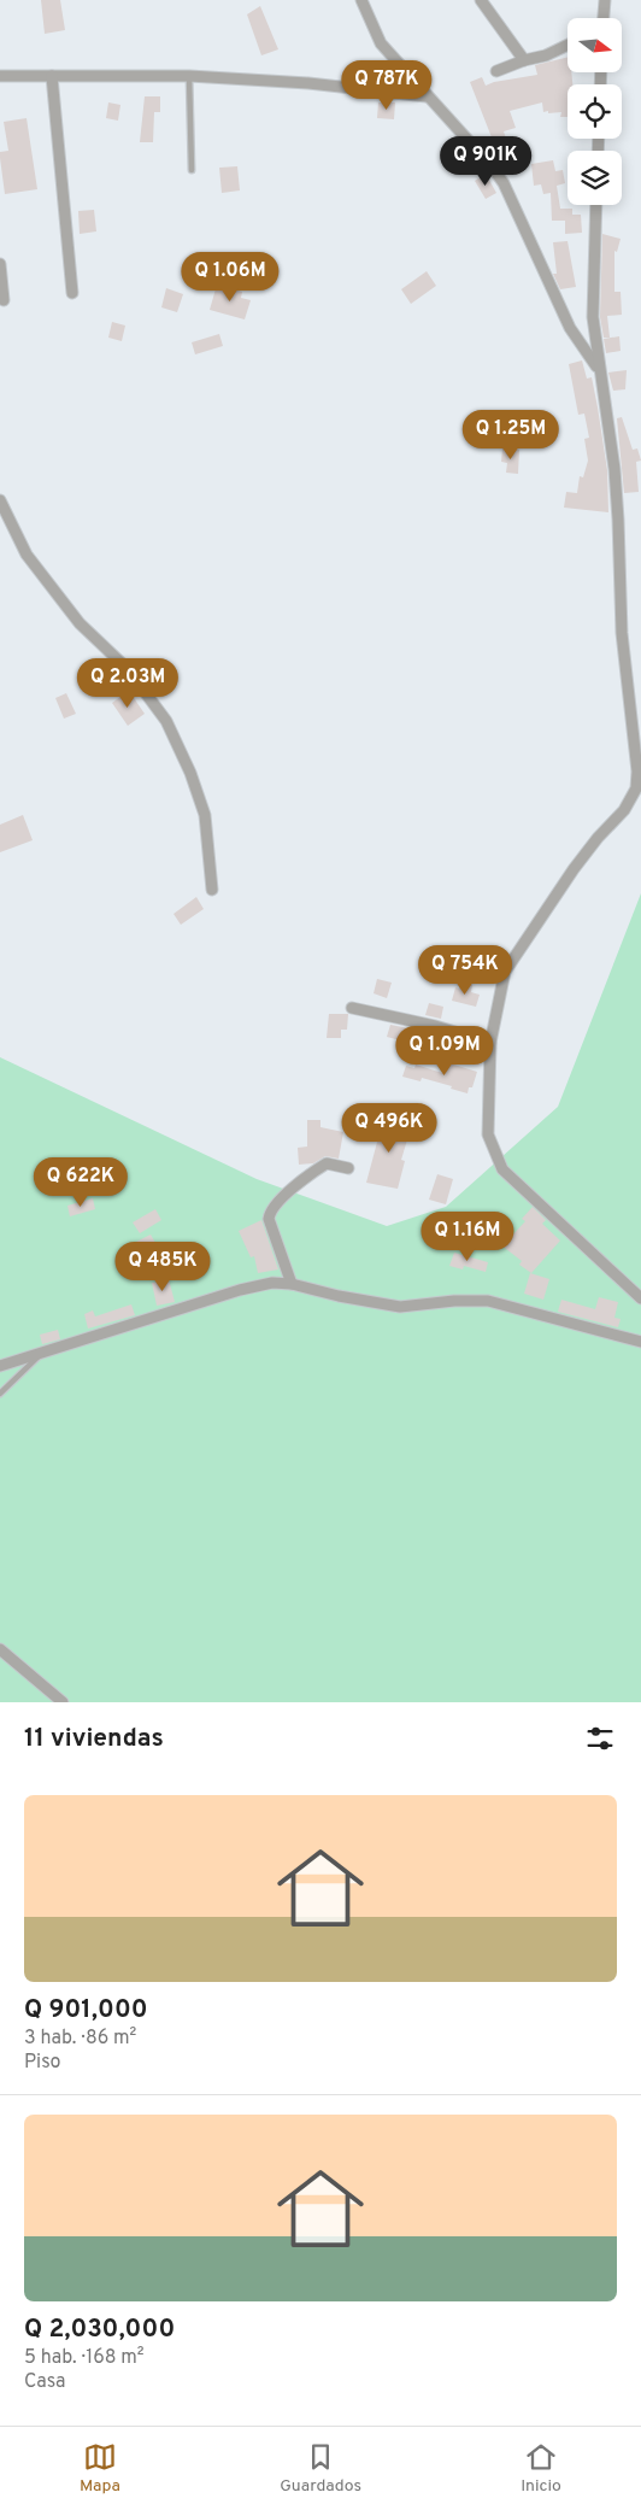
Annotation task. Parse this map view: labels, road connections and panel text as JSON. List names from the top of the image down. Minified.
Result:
{"north":"right","page":{"price":["Q 787K","Q 901K","Q 1.06M","Q 1.25M","Q 2.03M","Q 754K","Q 1.09M","Q 496K","Q 622K","Q 1.16M","Q 485K"],"heading":"11 viviendas","list":[{"name":"Q 901,000","note":"3 hab. · 86 m² · Piso"},{"name":"Q 2,030,000","note":"5 hab. · 168 m² · Casa"}],"tabs":["Mapa","Guardados","Inicio"]}}
